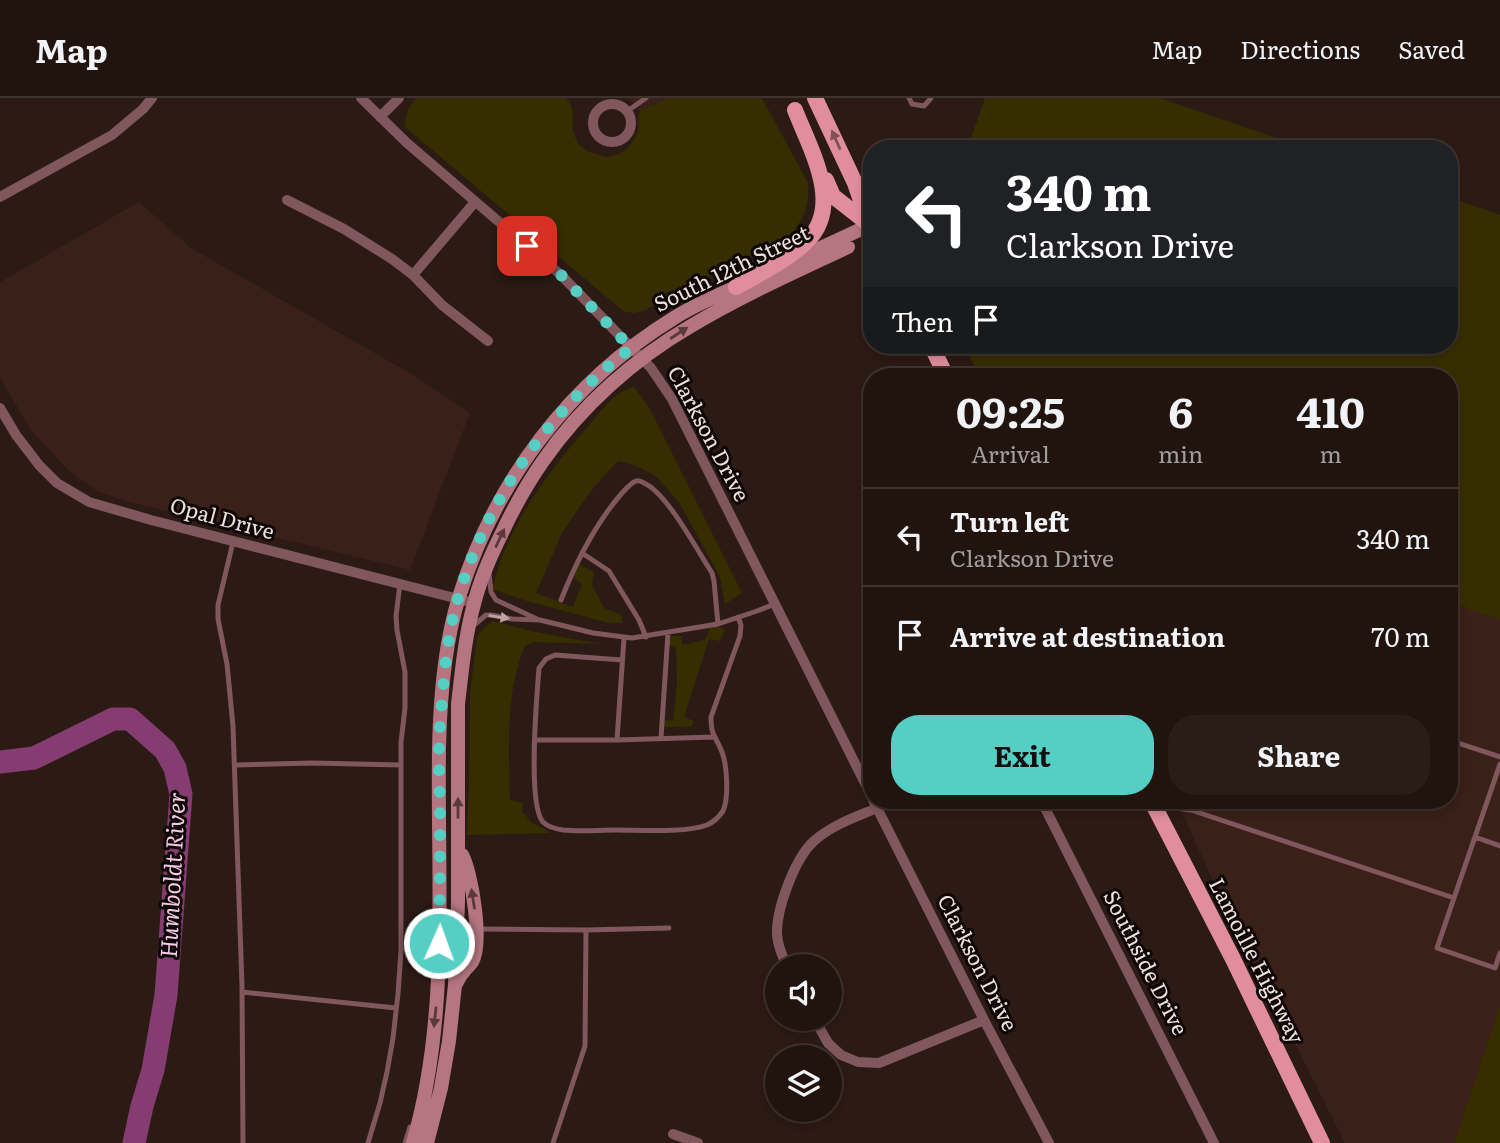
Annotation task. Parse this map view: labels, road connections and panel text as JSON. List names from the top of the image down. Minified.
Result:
{"streets":{"main road":["South 12th Street","Lamoille Highway"],"street":["Clarkson Drive","Opal Drive","Southside Drive"]},"crossings":[["South 12th Street","Clarkson Drive"],["South 12th Street","Opal Drive"]],"water":["Humboldt River"],"page":{"header":"Map","nav":["Map","Directions","Saved"],"turn":["340 m","Clarkson Drive"],"then":"Then","eta":["09:25","Arrival","6","min","410","m"],"list":[{"name":"Turn left","note":"Clarkson Drive","value":"340 m"},{"name":"Arrive at destination","value":"70 m"}],"buttons":["Exit","Share"]}}
